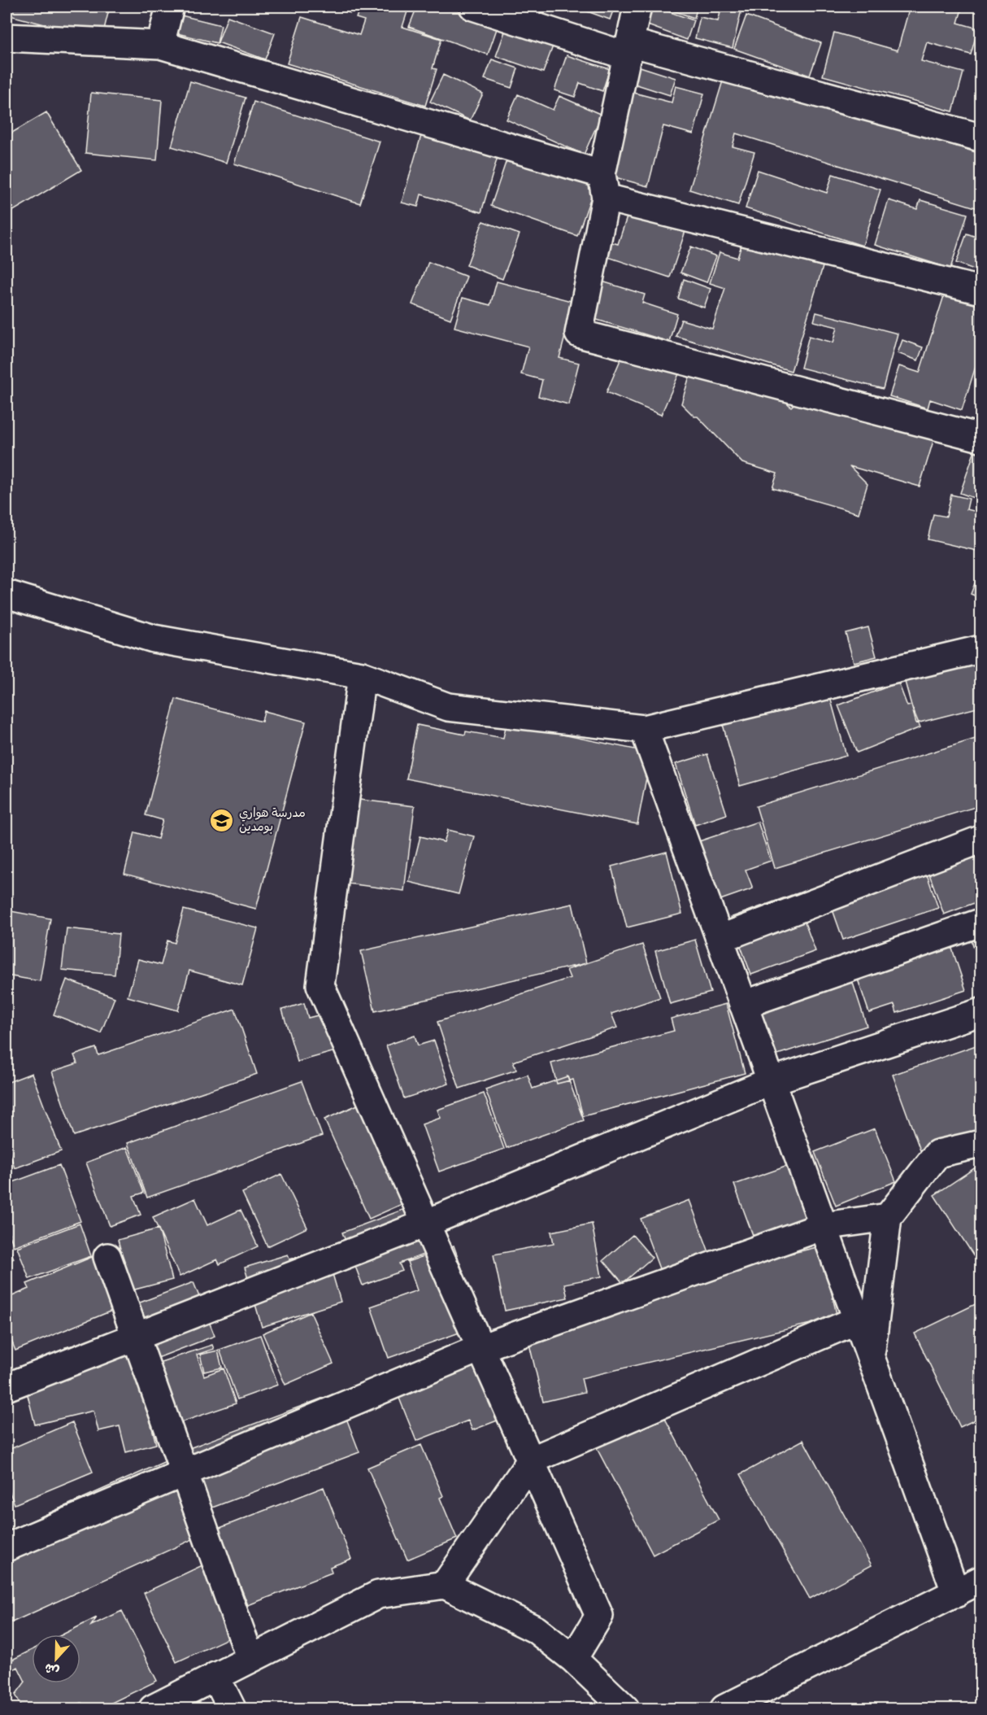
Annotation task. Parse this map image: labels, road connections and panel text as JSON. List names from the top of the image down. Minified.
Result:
{"places":{"school or university":["مدرسة هواري بومدين"]},"north":"bottom"}
